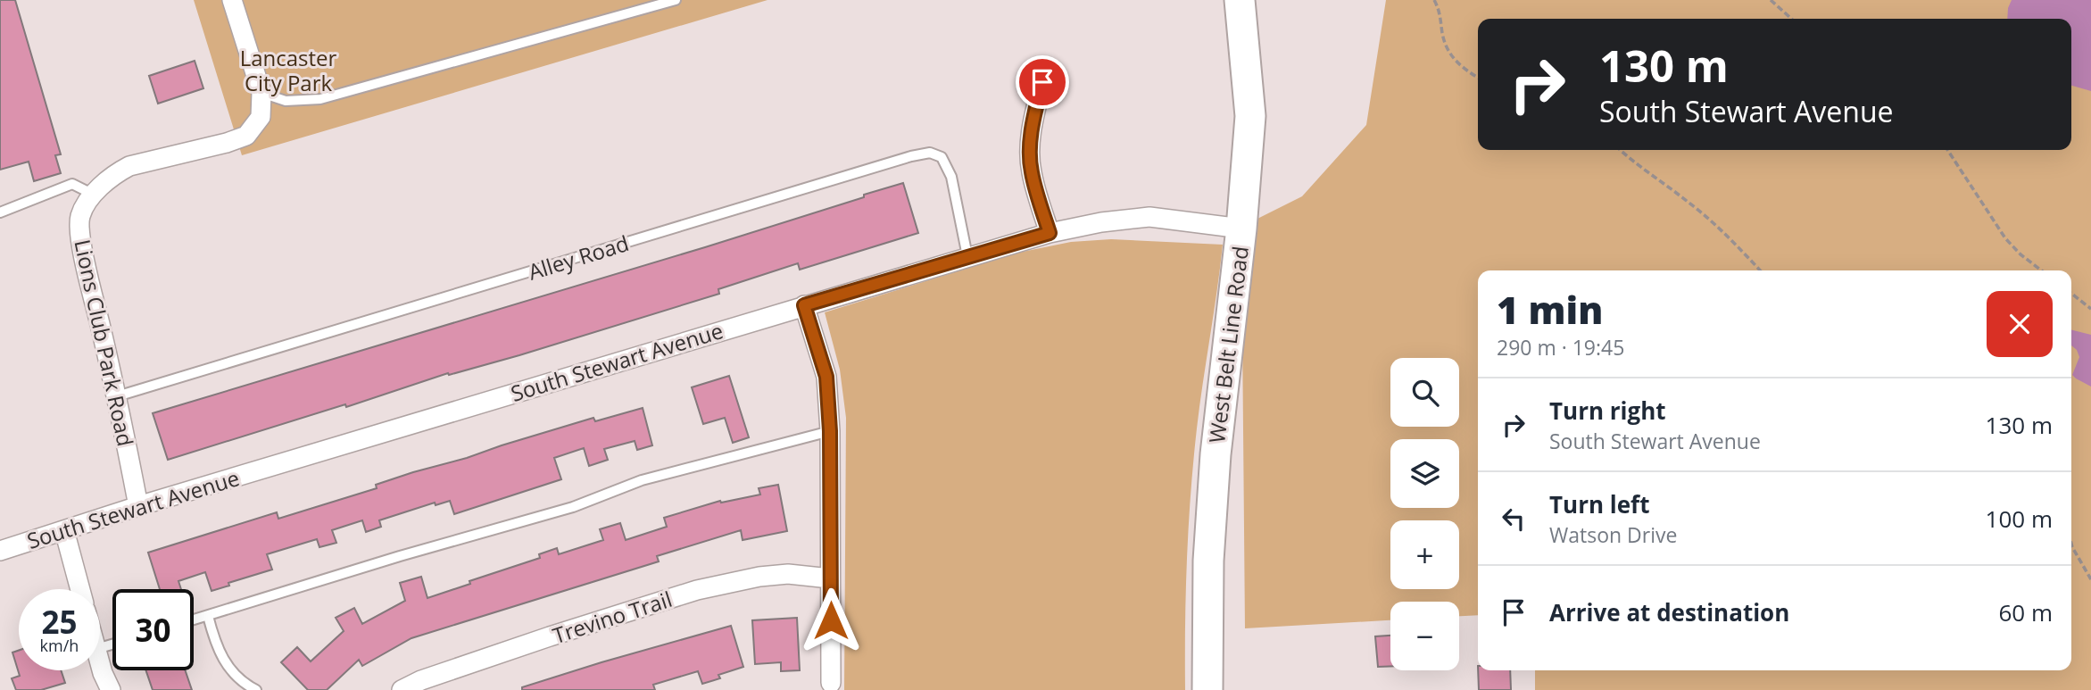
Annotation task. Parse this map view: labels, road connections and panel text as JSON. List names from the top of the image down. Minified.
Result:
{"streets":{"main road":["West Belt Line Road"],"street":["Lions Club Park Road","South Stewart Avenue","Trevino Trail"],"lane":["Alley Road"]},"crossings":[["Alley Road","Lions Club Park Road"],["Alley Road","South Stewart Avenue"],["Lions Club Park Road","South Stewart Avenue"],["West Belt Line Road","South Stewart Avenue"]],"parks":["Lancaster City Park"],"page":{"turn":["130 m","South Stewart Avenue"],"heading":["1 min","290 m · 19:45"],"map_buttons":["+","−"],"list":[{"name":"Turn right","note":"South Stewart Avenue","value":"130 m"},{"name":"Turn left","note":"Watson Drive","value":"100 m"},{"name":"Arrive at destination","value":"60 m"}],"speed":"25 km/h","limit":"30"}}
